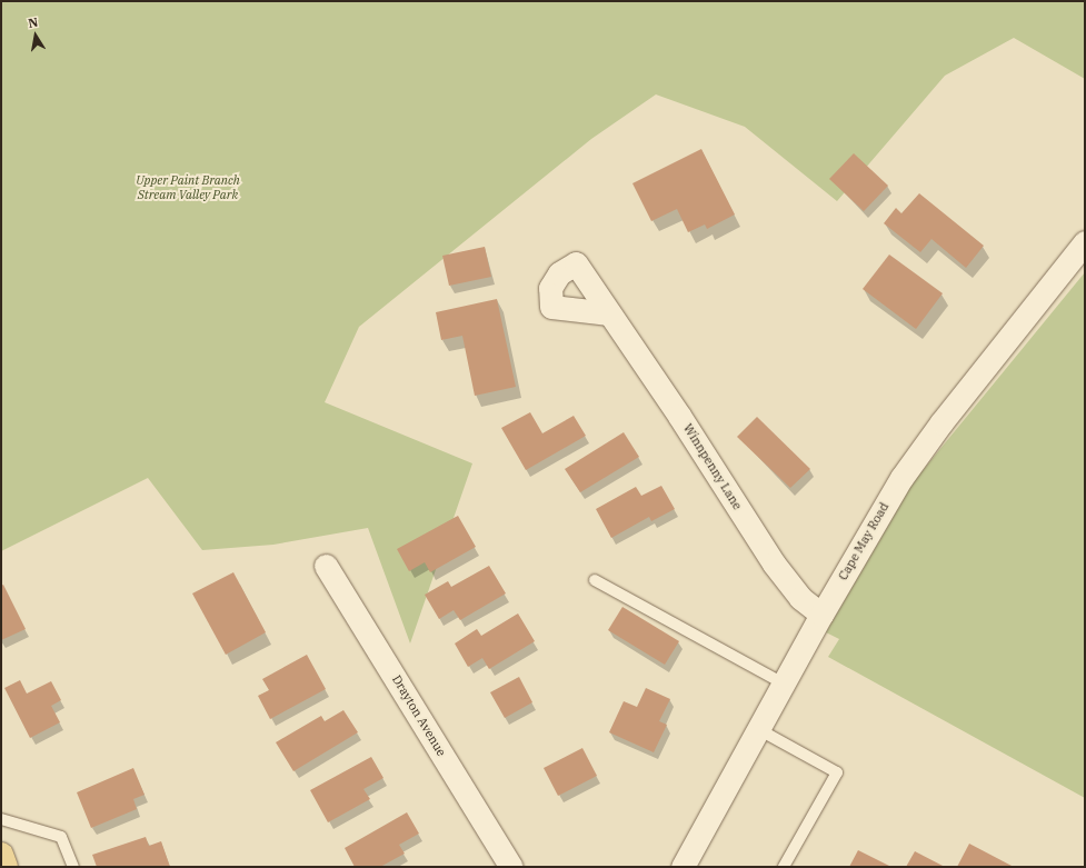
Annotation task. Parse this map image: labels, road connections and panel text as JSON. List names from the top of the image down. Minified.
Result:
{"streets":{"street":["Winnpenny Lane","Cape May Road","Drayton Avenue"]},"crossings":[["Winnpenny Lane","Cape May Road"]],"parks":["Upper Paint Branch Stream Valley Park"],"north":"top"}
